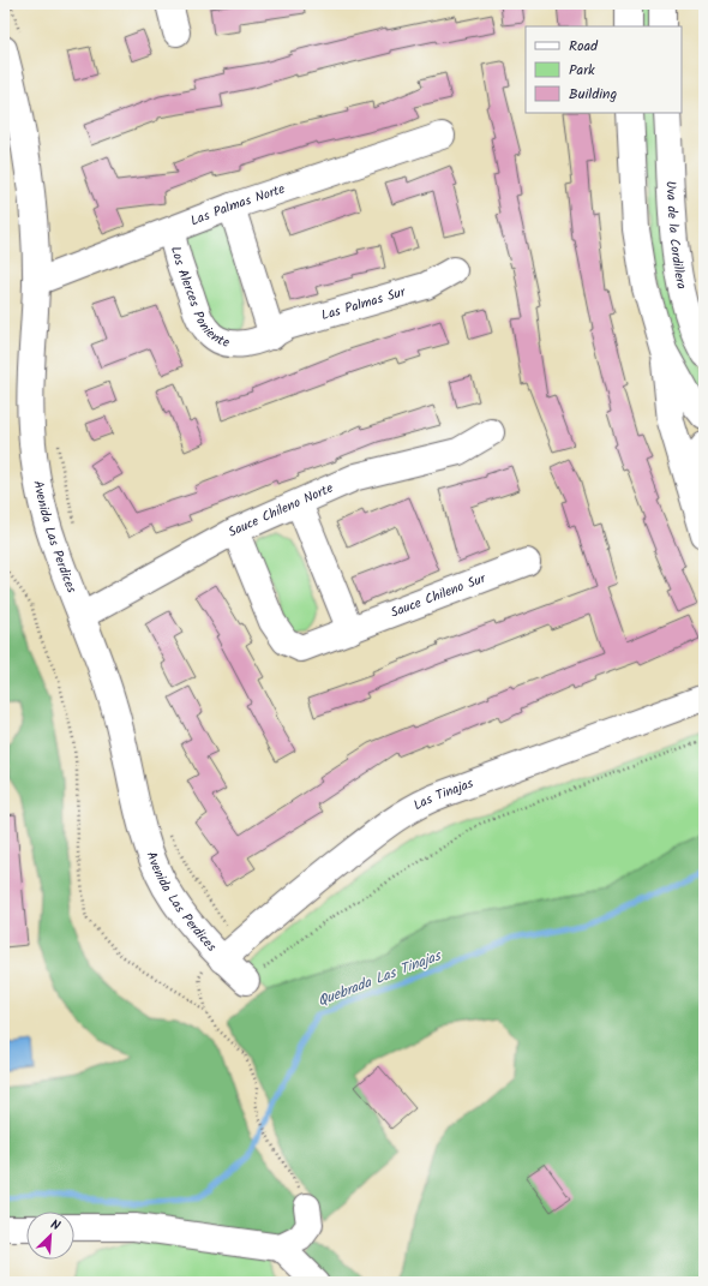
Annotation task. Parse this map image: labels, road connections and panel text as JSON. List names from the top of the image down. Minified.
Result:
{"streets":{"street":["Las Palmas Norte","Uva de la Cordillera","Los Alerces Poniente","Las Palmas Sur","Sauce Chileno Norte","Avenida Las Perdices","Sauce Chileno Sur","Las Tinajas"]},"crossings":[["Las Palmas Norte","Los Alerces Poniente"],["Las Palmas Norte","Avenida Las Perdices"],["Los Alerces Poniente","Las Palmas Sur"],["Sauce Chileno Norte","Avenida Las Perdices"],["Sauce Chileno Norte","Sauce Chileno Sur"],["Avenida Las Perdices","Las Tinajas"]],"water":["Quebrada Las Tinajas"],"legend":["Road","Park","Building"],"north":"top right"}
